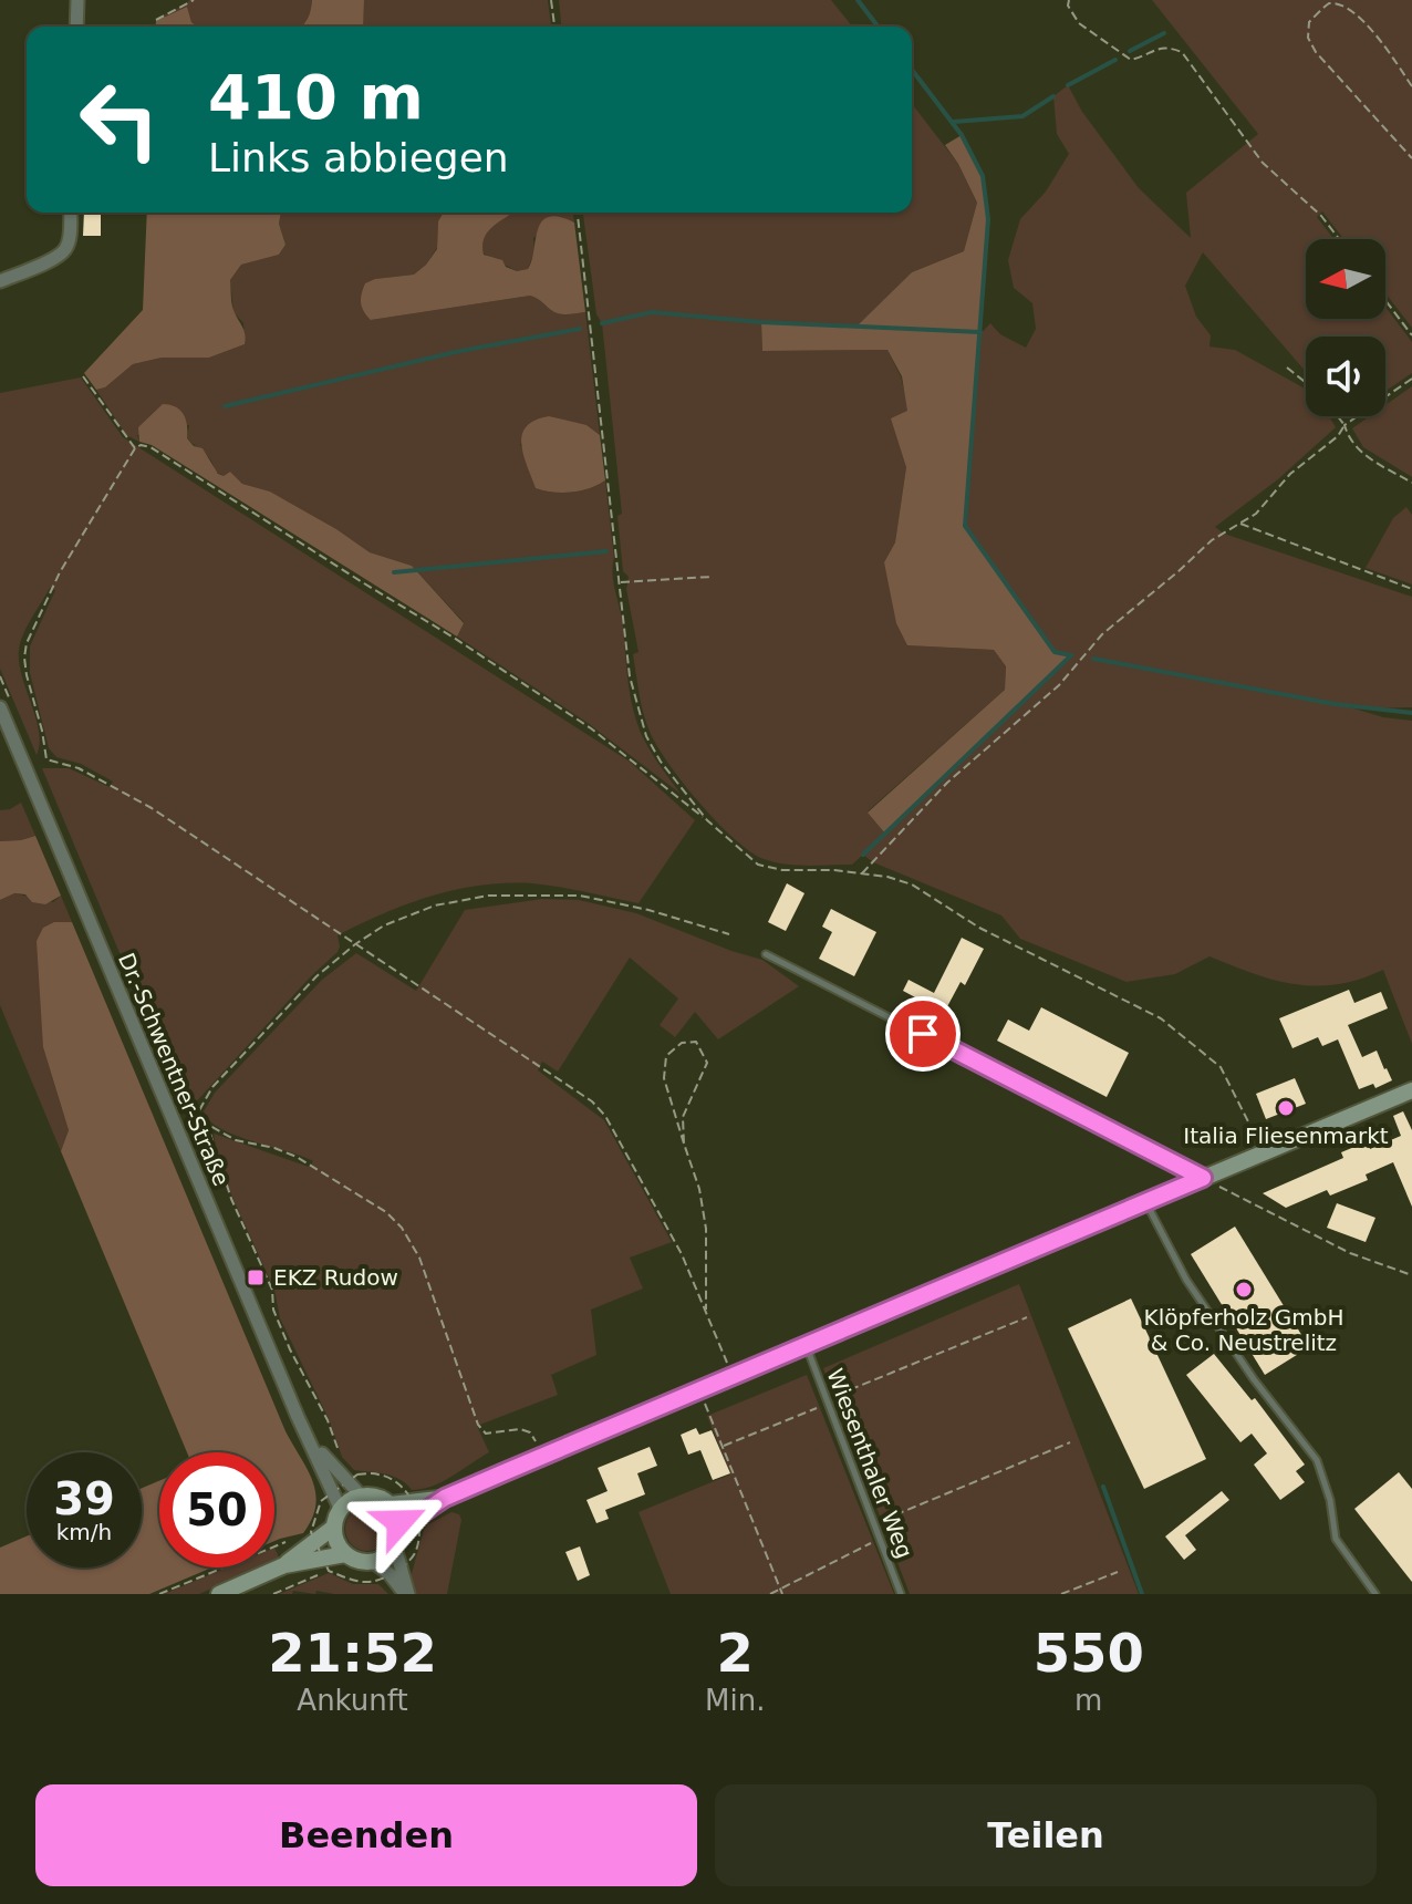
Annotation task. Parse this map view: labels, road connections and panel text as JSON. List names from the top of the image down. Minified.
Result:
{"streets":{"street":["Dr.-Schwentner-Straße"],"lane":["Wiesenthaler Weg"]},"places":{"other":["Italia Fliesenmarkt","Klöpferholz GmbH & Co. Neustrelitz"],"transit":["EKZ Rudow"]},"north":"left","page":{"turn":["410 m","Links abbiegen"],"speed":"39 km/h","limit":"50","eta":["21:52","Ankunft","2","Min.","550","m"],"buttons":["Beenden","Teilen"]}}
